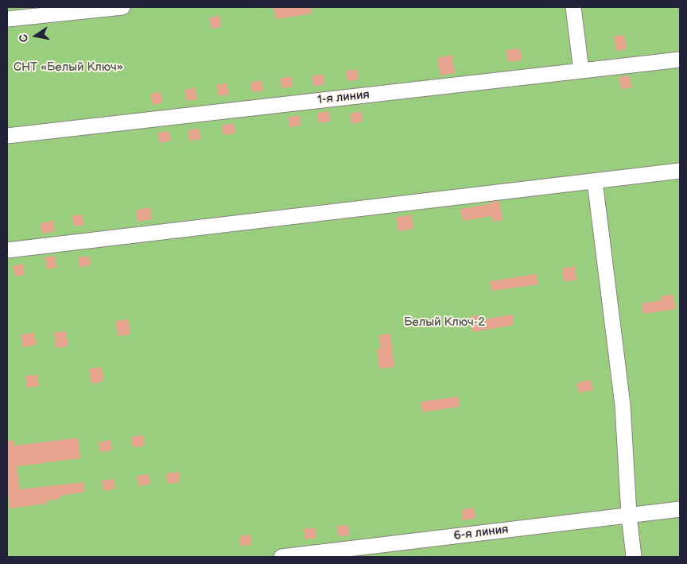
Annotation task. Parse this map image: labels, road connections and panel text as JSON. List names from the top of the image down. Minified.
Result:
{"streets":{"street":["1-я линия","6-я линия"]},"parks":["СНТ «Белый Ключ»","Белый Ключ-2"],"north":"left"}
